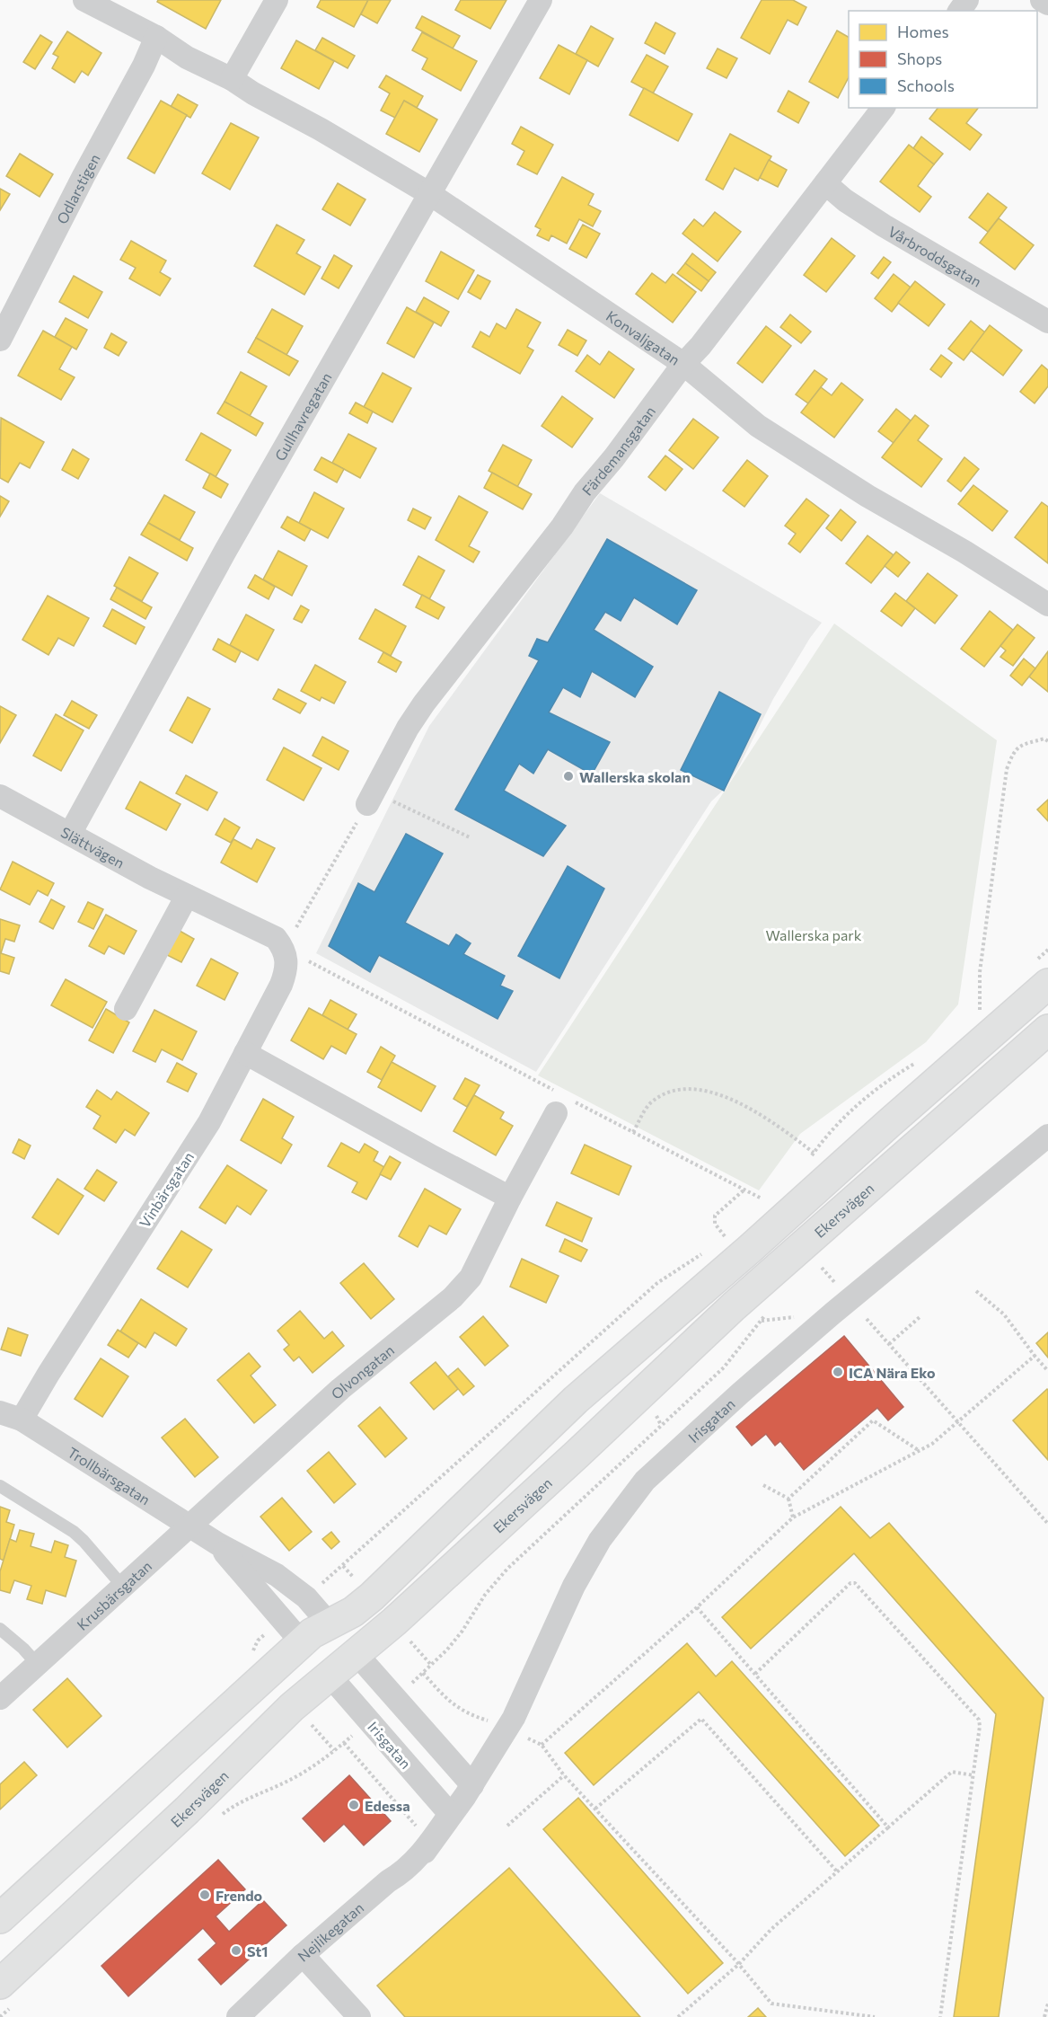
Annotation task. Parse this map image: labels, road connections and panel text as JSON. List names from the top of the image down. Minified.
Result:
{"streets":{"main road":["Ekersvägen"],"street":["Odlarstigen","Vårbroddsgatan","Konvaljgatan","Gullhavregatan","Färdemansgatan","Slättvägen","Vinbärsgatan","Olvongatan","Irisgatan","Trollbärsgatan","Krusbärsgatan","Nejlikegatan"]},"crossings":[["Odlarstigen","Konvaljgatan"],["Vårbroddsgatan","Färdemansgatan"],["Konvaljgatan","Gullhavregatan"],["Konvaljgatan","Färdemansgatan"],["Gullhavregatan","Slättvägen"],["Slättvägen","Vinbärsgatan"],["Vinbärsgatan","Trollbärsgatan"],["Ekersvägen","Irisgatan"],["Olvongatan","Trollbärsgatan"],["Olvongatan","Krusbärsgatan"],["Irisgatan","Nejlikegatan"],["Trollbärsgatan","Krusbärsgatan"]],"parks":["Wallerska park"],"places":["Wallerska skolan","ICA Nära Eko","Edessa","Frendo","St1"],"legend":["Homes","Shops","Schools"]}
